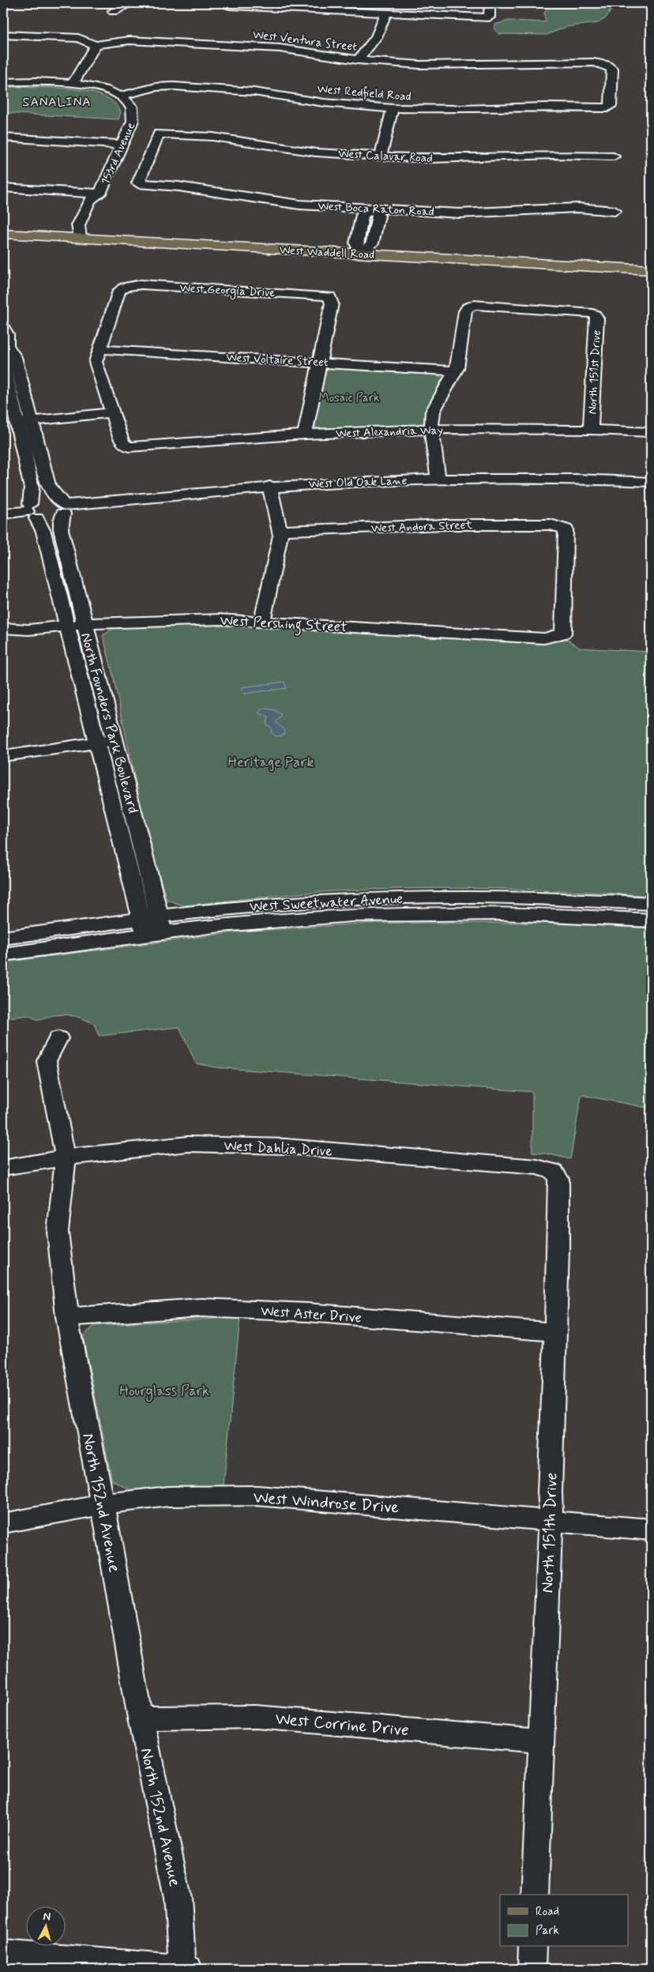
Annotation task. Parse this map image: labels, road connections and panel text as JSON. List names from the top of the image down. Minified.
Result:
{"streets":{"main road":["West Waddell Road"],"street":["West Ventura Street","West Redfield Road","153rd Avenue","West Calavar Road","West Boca Raton Road","West Georgia Drive","West Voltaire Street","North 151st Drive","West Alexandria Way","West Old Oak Lane","West Andora Street","West Pershing Street","North Founders Park Boulevard","West Sweetwater Avenue","West Dahlia Drive","West Aster Drive","West Windrose Drive","North 152nd Avenue","North 151th Drive","West Corrine Drive"]},"crossings":[["West Ventura Street","West Redfield Road"],["West Redfield Road","153rd Avenue"],["153rd Avenue","West Waddell Road"],["West Calavar Road","West Boca Raton Road"],["West Georgia Drive","West Voltaire Street"],["West Voltaire Street","North 151st Drive"],["North 151st Drive","West Alexandria Way"],["West Old Oak Lane","North Founders Park Boulevard"],["West Andora Street","West Pershing Street"],["West Pershing Street","North Founders Park Boulevard"],["North Founders Park Boulevard","West Sweetwater Avenue"],["West Dahlia Drive","North 152nd Avenue"],["West Dahlia Drive","North 151th Drive"],["West Aster Drive","North 152nd Avenue"],["West Aster Drive","North 151th Drive"],["West Windrose Drive","North 152nd Avenue"],["West Windrose Drive","North 151th Drive"],["North 152nd Avenue","West Corrine Drive"],["North 151th Drive","West Corrine Drive"]],"districts":["SANALINA"],"parks":["Mosaic Park","Heritage Park","Hourglass Park"],"legend":["Road","Park"],"north":"top"}
